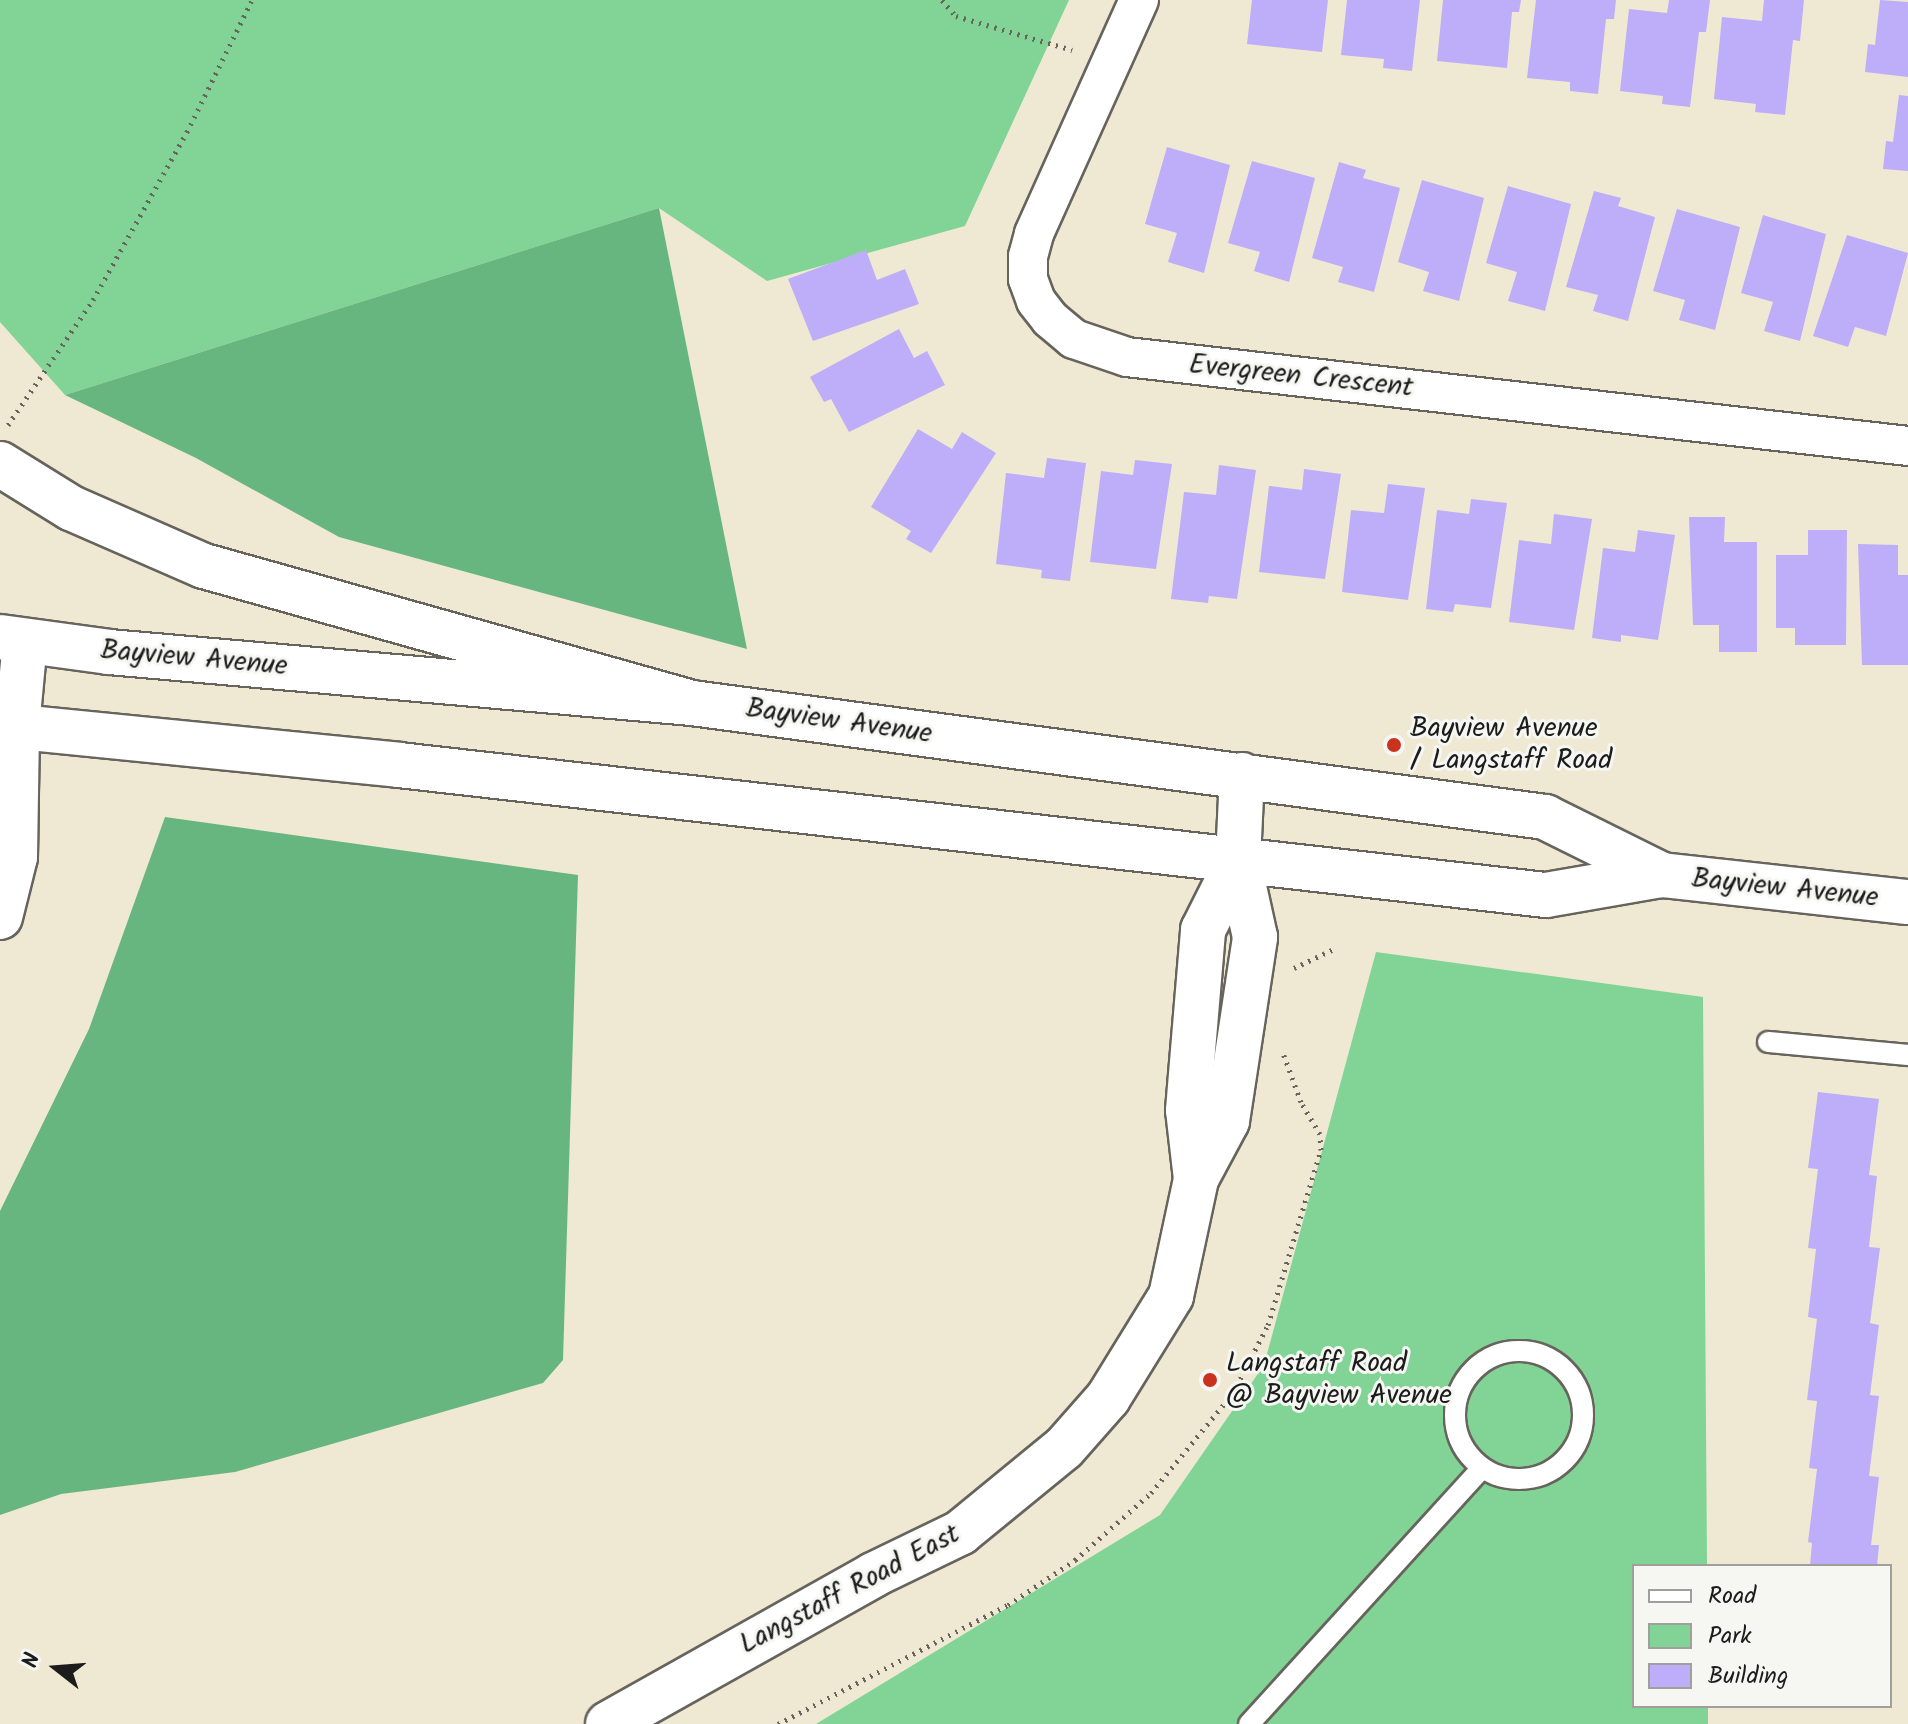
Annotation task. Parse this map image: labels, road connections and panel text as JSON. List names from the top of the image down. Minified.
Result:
{"streets":{"main road":["Bayview Avenue","Langstaff Road East"],"street":["Evergreen Crescent"]},"crossings":[["Bayview Avenue","Langstaff Road East"]],"places":["Bayview Avenue / Langstaff Road","Langstaff Road @ Bayview Avenue"],"legend":["Road","Park","Building"],"north":"left"}
